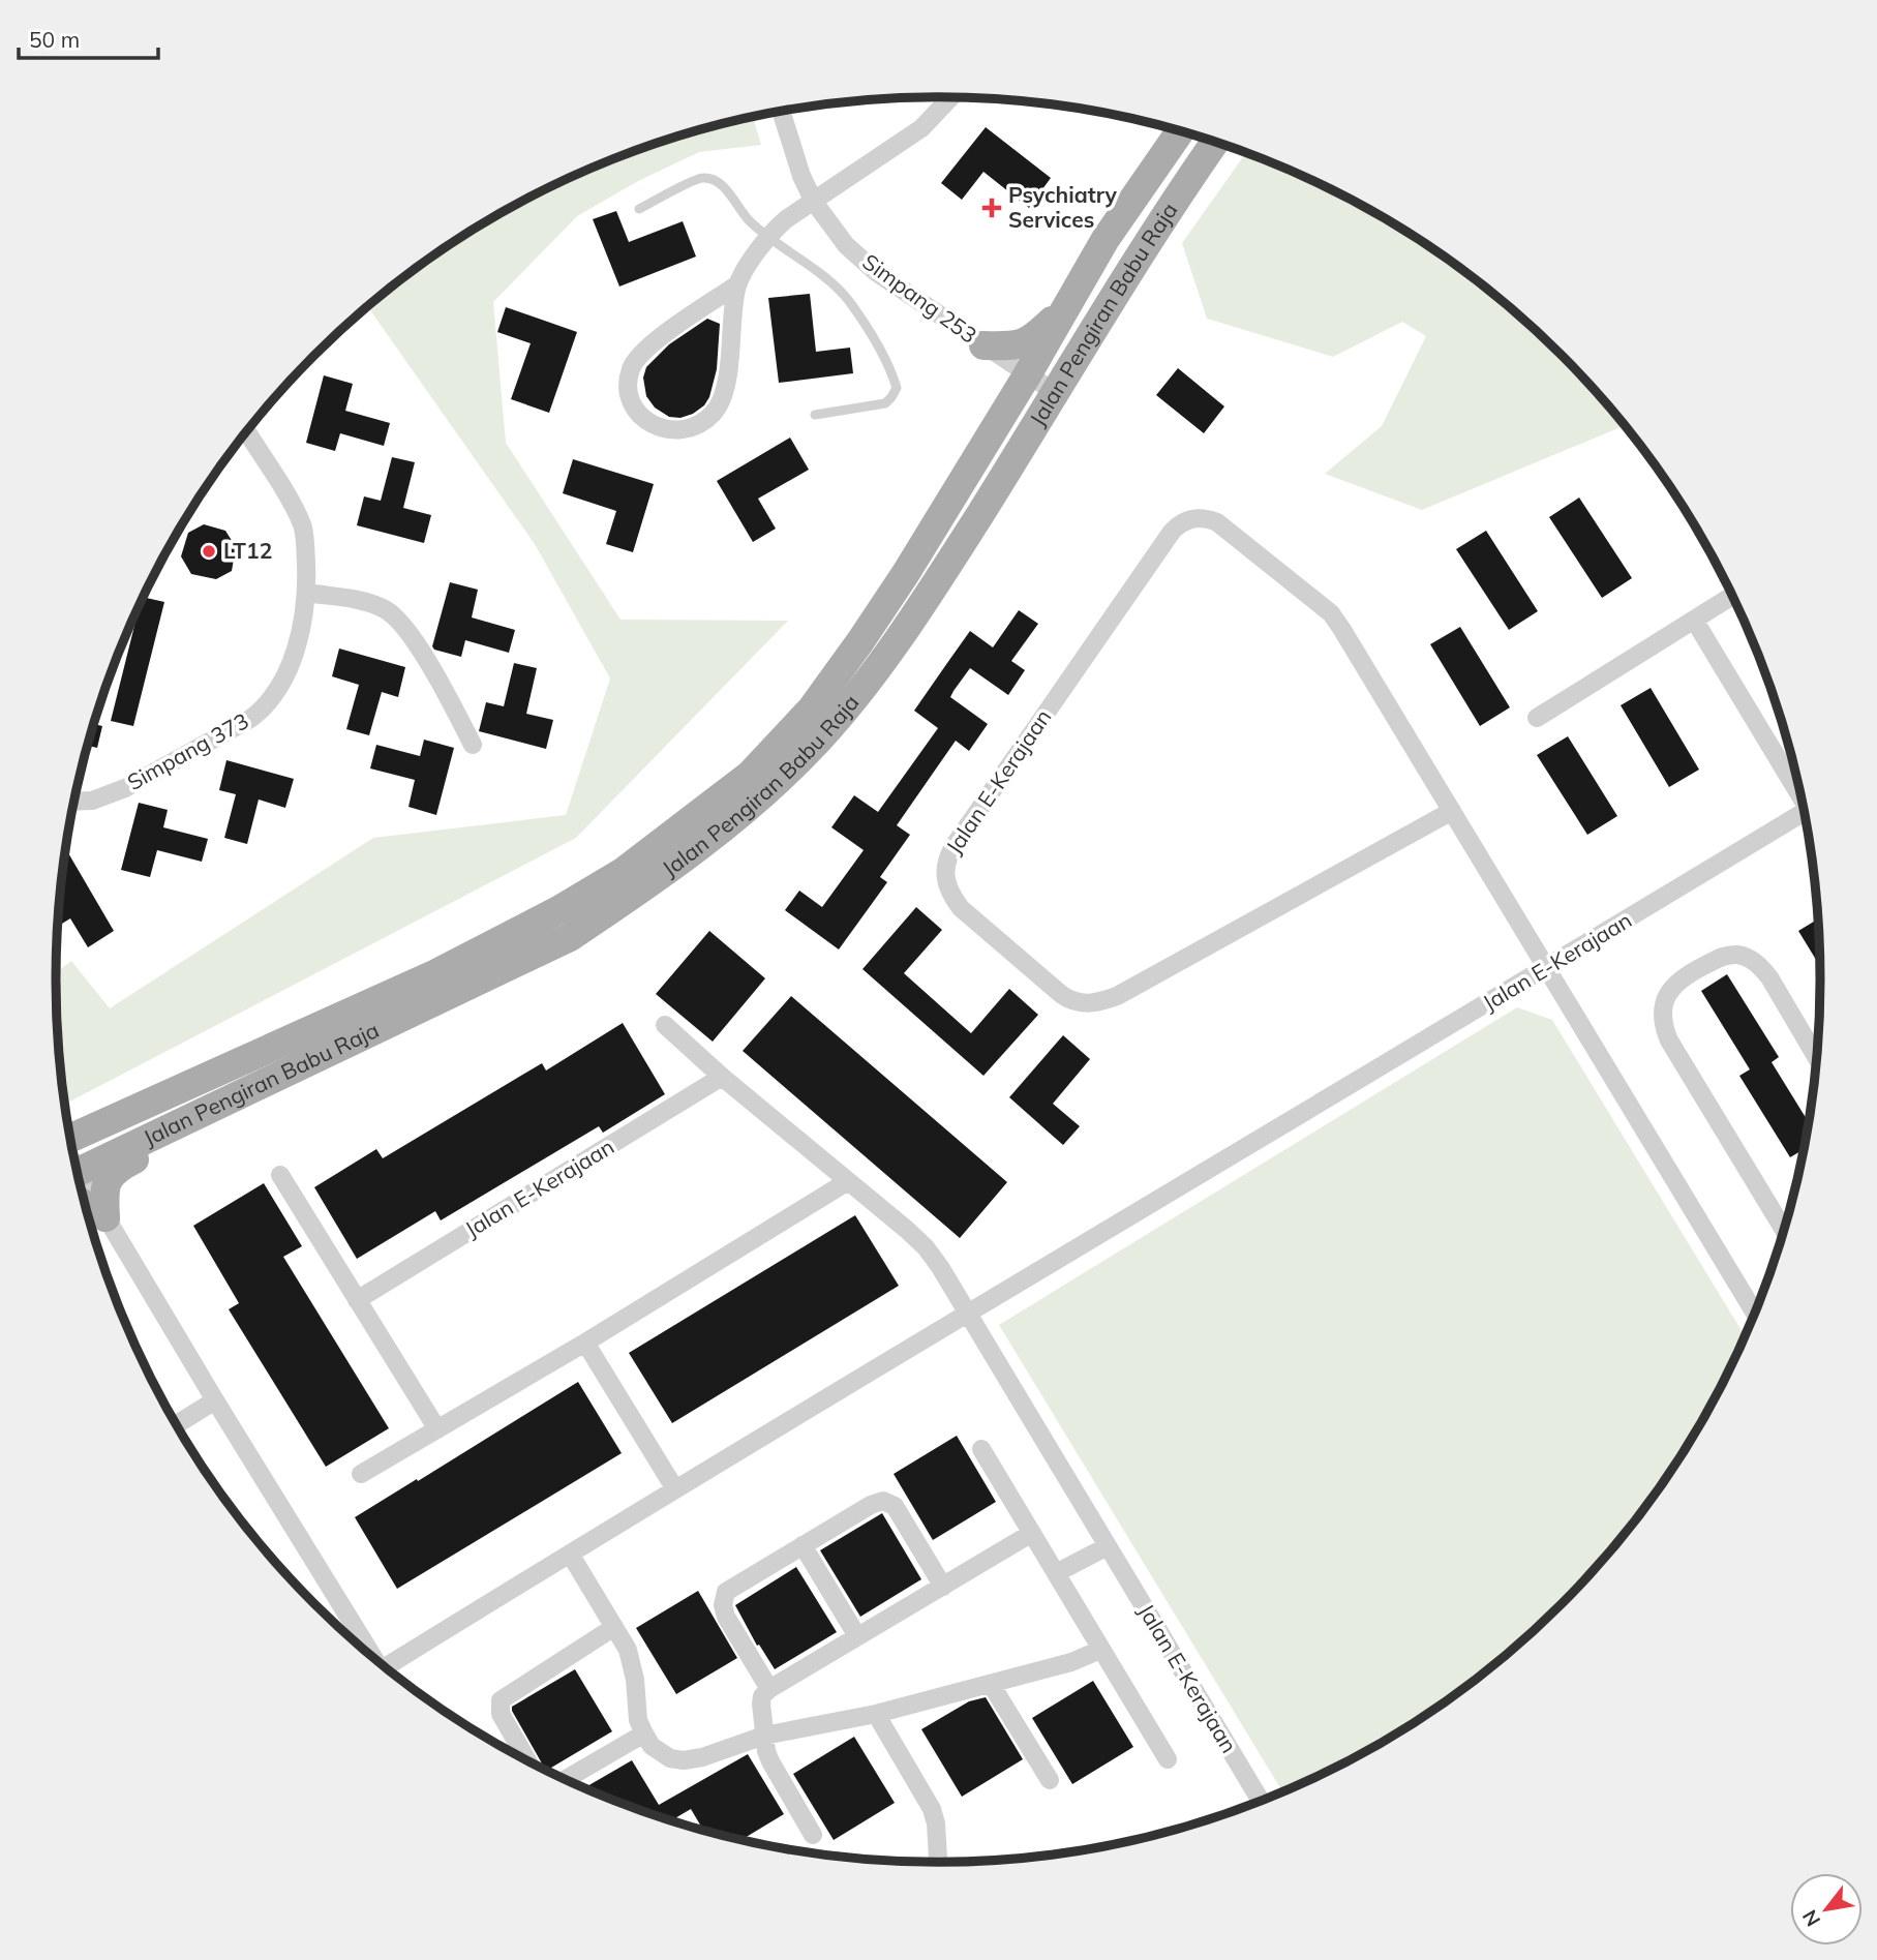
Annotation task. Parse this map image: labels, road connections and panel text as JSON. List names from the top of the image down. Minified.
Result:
{"streets":{"main road":["Jalan Pengiran Babu Raja"],"street":["Simpang 253","Simpang 373","Jalan E-Kerajaan"]},"crossings":[["Simpang 253","Jalan Pengiran Babu Raja"]],"places":{"health":["Psychiatry Services"],"other":["LT12"]},"scale_bar":"50 m","north":"bottom left"}
